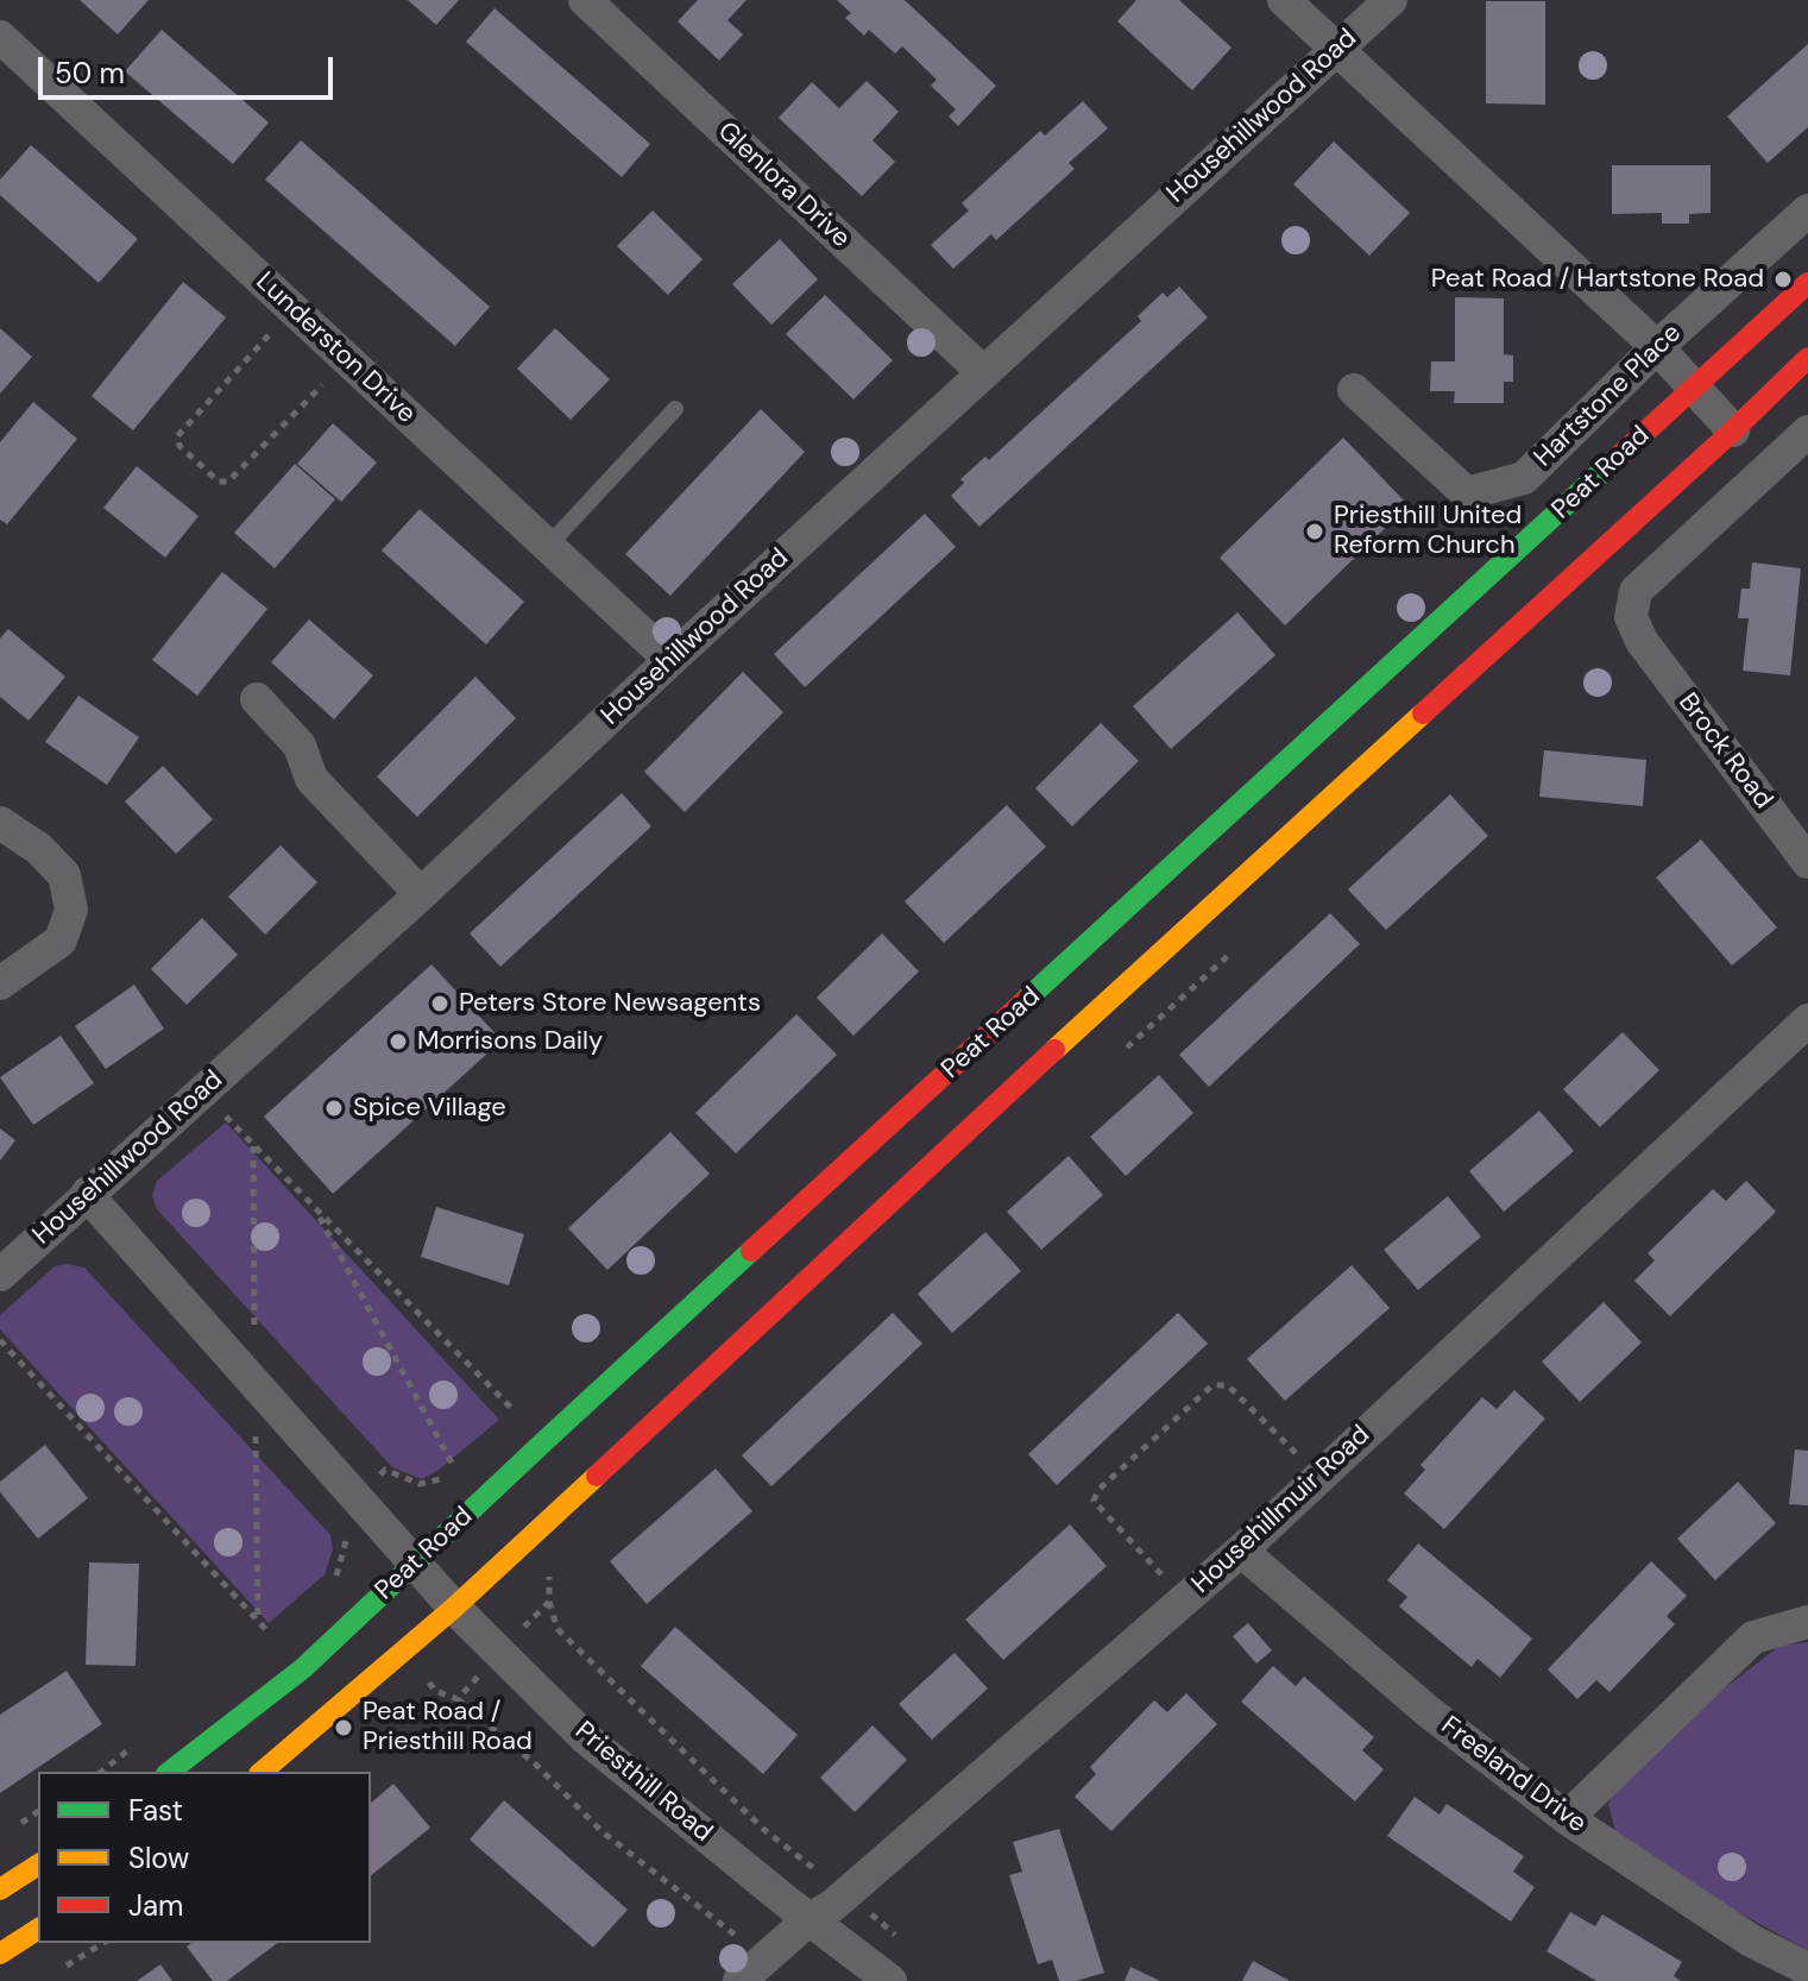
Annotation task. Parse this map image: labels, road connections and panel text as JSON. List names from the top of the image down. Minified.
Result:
{"streets":{"street":["Househillwood Road","Glenlora Drive","Lunderston Drive","Hartstone Place","Peat Road","Brock Road","Househillmuir Road","Freeland Drive","Priesthill Road"]},"crossings":[["Househillwood Road","Glenlora Drive"],["Househillwood Road","Lunderston Drive"],["Househillwood Road","Priesthill Road"],["Peat Road","Priesthill Road"],["Househillmuir Road","Freeland Drive"],["Househillmuir Road","Priesthill Road"]],"places":["Peat Road / Hartstone Road","Priesthill United Reform Church","Peters Store Newsagents","Morrisons Daily","Spice Village","Peat Road / Priesthill Road"],"legend":["Fast","Slow","Jam"],"scale_bar":"50 m"}
